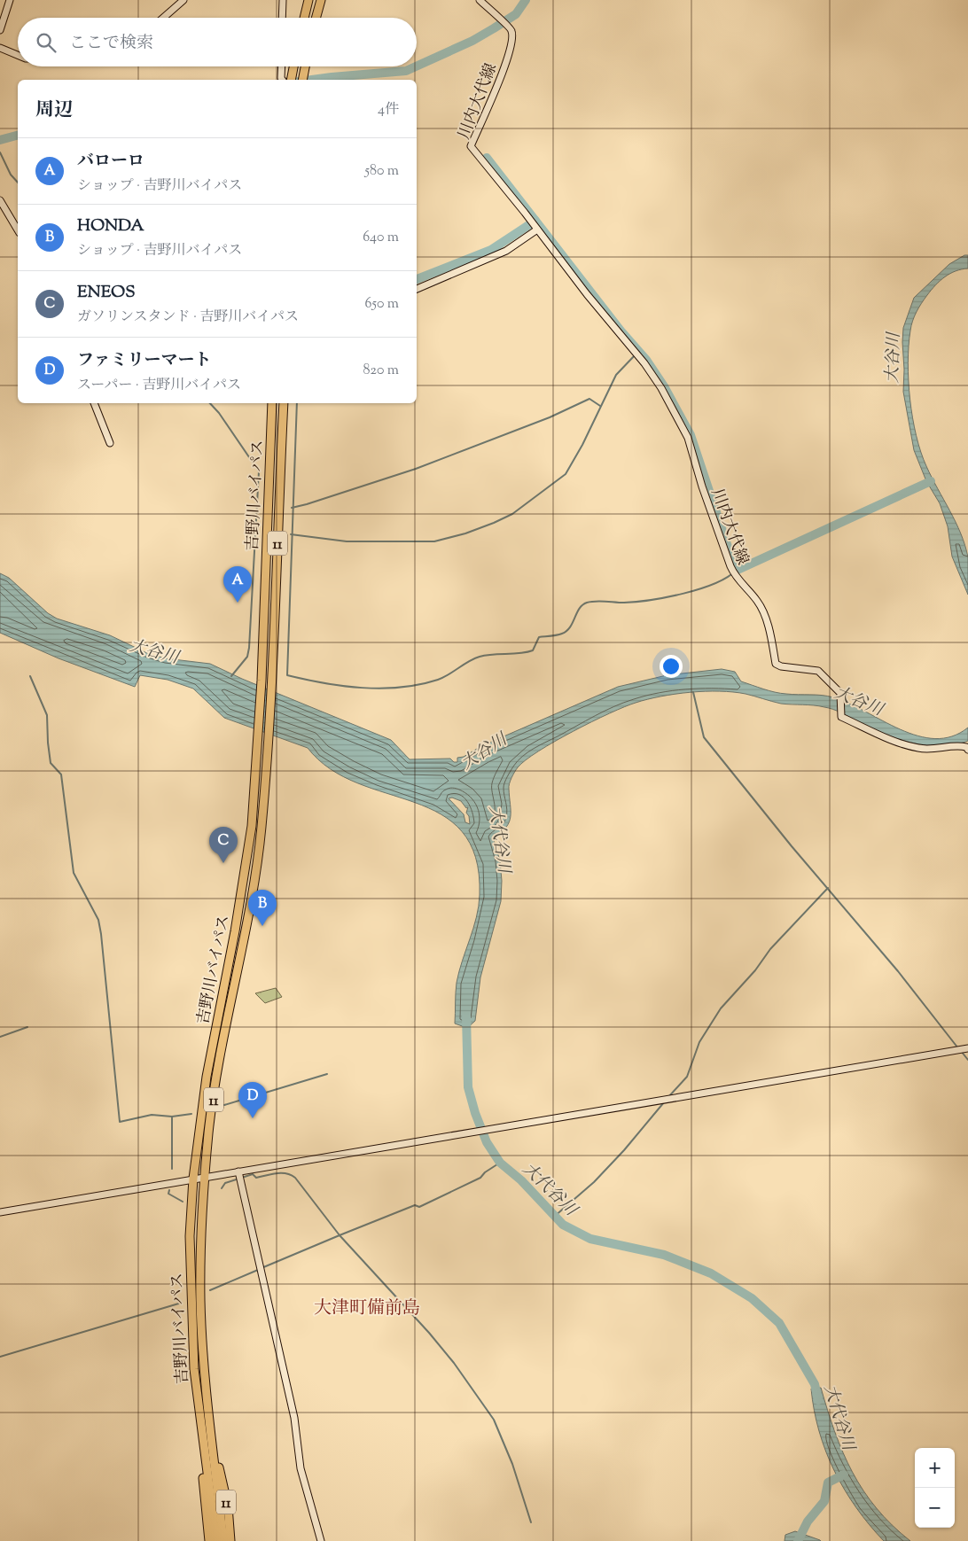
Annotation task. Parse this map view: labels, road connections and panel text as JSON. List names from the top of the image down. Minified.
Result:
{"streets":{"highway":["吉野川バイパス","11"],"street":["川内大代線"]},"crossings":[["吉野川バイパス","11"]],"districts":["大津町備前島"],"water":["大谷川","大代谷川"],"page":{"search":"ここで検索","heading":["周辺","4件"],"list":[{"mark":"A","name":"バローロ","note":"ショップ · 吉野川バイパス","value":"580 m"},{"mark":"B","name":"HONDA","note":"ショップ · 吉野川バイパス","value":"640 m"},{"mark":"C","name":"ENEOS","note":"ガソリンスタンド · 吉野川バイパス","value":"650 m"},{"mark":"D","name":"ファミリーマート","note":"スーパー · 吉野川バイパス","value":"820 m"}],"pins":["A","C","B","D"],"map_buttons":["+","−"]}}
